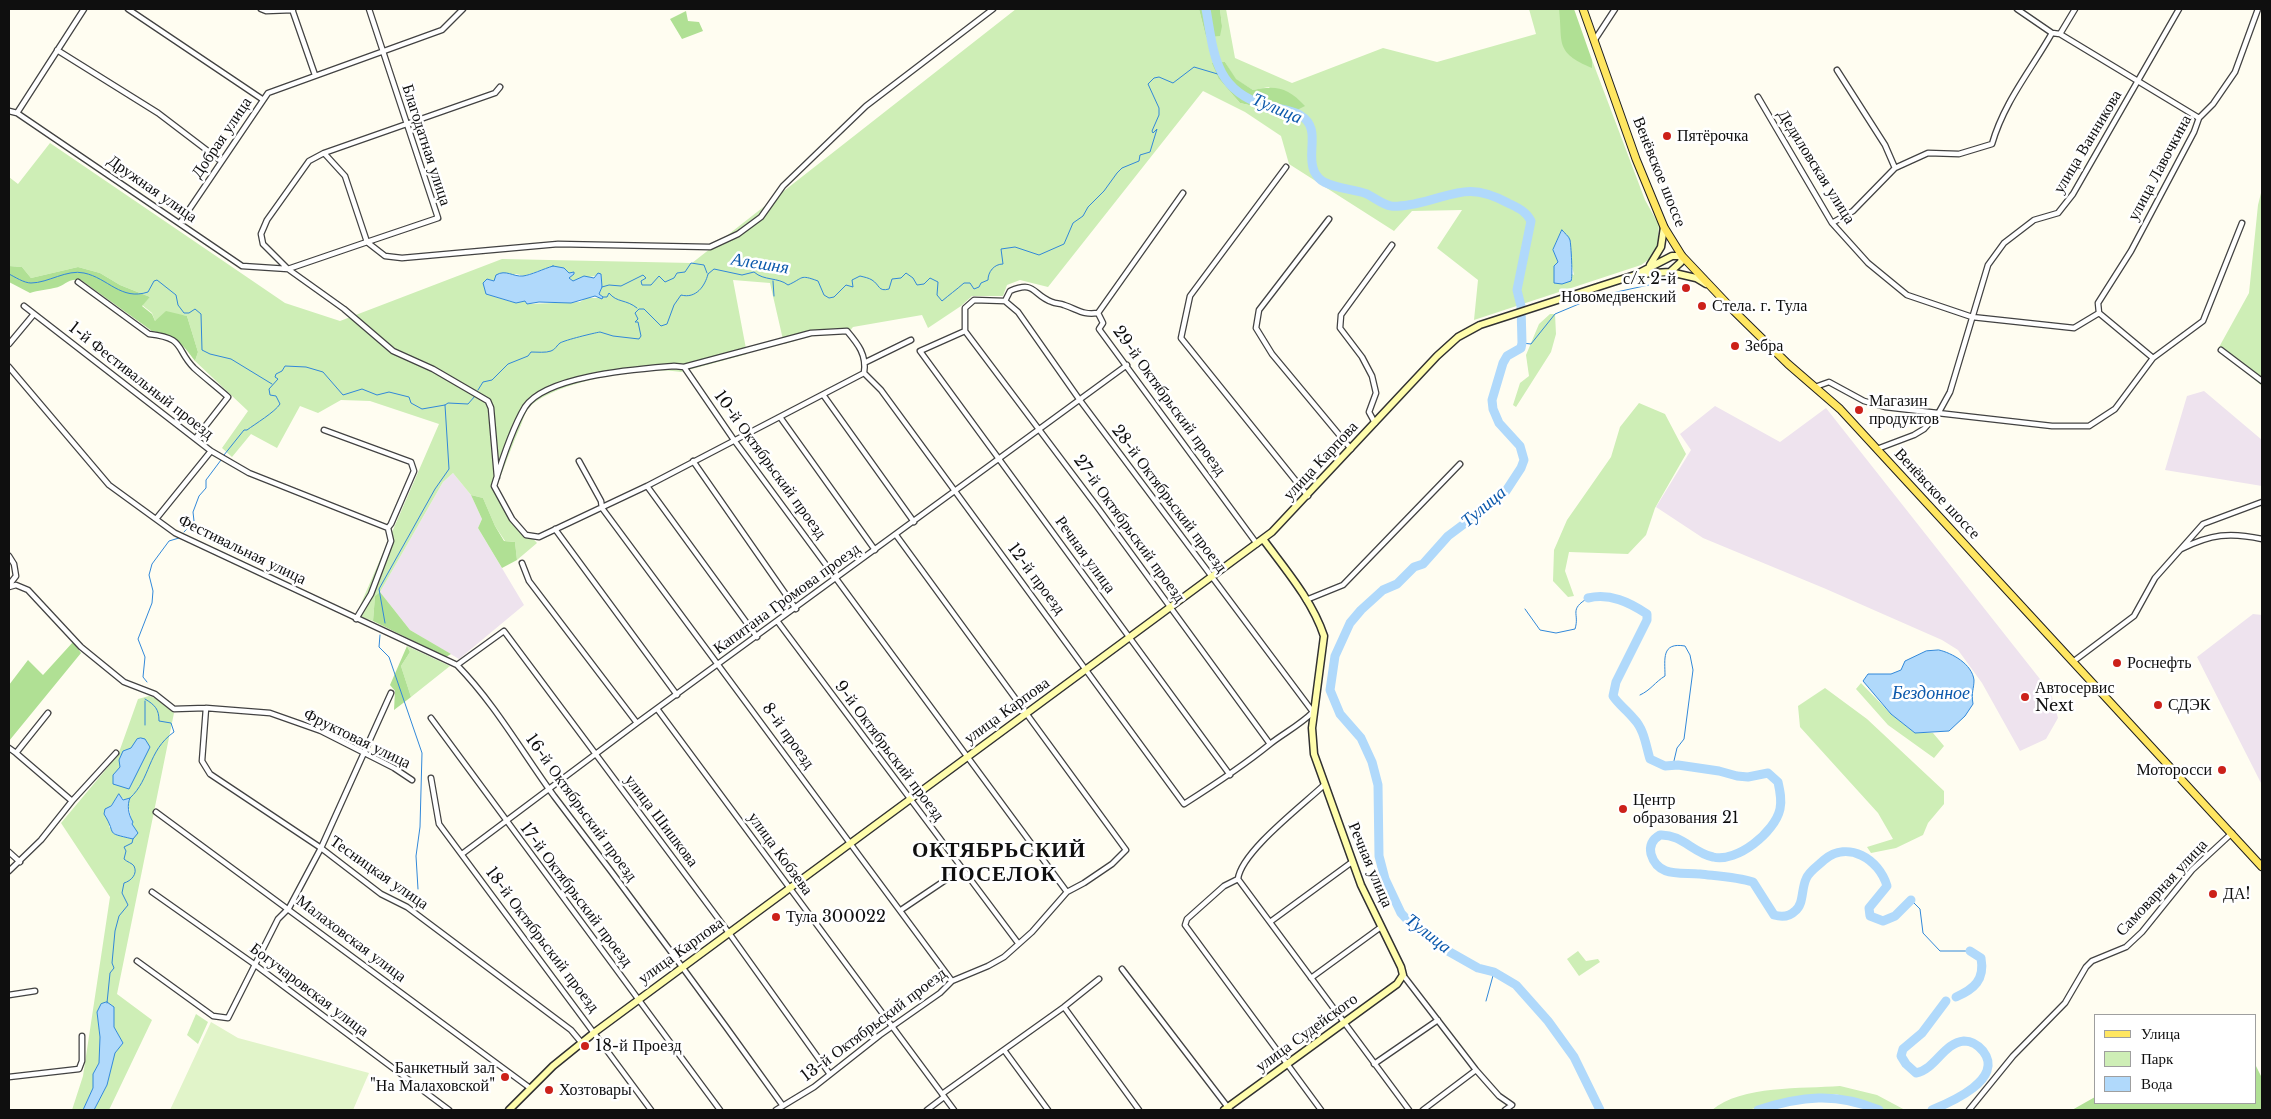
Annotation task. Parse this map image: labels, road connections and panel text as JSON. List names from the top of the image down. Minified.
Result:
{"streets":{"main road":["Венёвское шоссе","29-й Октябрьский проезд","улица Карпова","Речная улица","улица Судейского"],"street":["Добрая улица","улица Ванникова","Благодатная улица","Дедиловская улица","улица Лавочкина","Дружная улица","1-й Фестивальный проезд","10-й Октябрьский проезд","28-й Октябрьский проезд","27-й Октябрьский проезд","Фестивальная улица","12-й проезд","Капитана Громова проезд","8-й проезд","Фруктовая улица","9-й Октябрьский проезд","16-й Октябрьский проезд","улица Шишкова","улица Кобзева","Тесницкая улица","Самоварная улица","17-й Октябрьский проезд","Малаховская улица","18-й Октябрьский проезд","Богучаровская улица","13-й Октябрьский проезд"]},"crossings":[["Добрая улица","Благодатная улица"],["Добрая улица","Дружная улица"],["улица Ванникова","Дедиловская улица"],["улица Ванникова","Венёвское шоссе"],["Дедиловская улица","улица Лавочкина"],["Венёвское шоссе","Самоварная улица"],["1-й Фестивальный проезд","Фестивальная улица"],["29-й Октябрьский проезд","улица Карпова"],["29-й Октябрьский проезд","28-й Октябрьский проезд"],["29-й Октябрьский проезд","Речная улица"],["29-й Октябрьский проезд","Капитана Громова проезд"],["улица Карпова","10-й Октябрьский проезд"],["улица Карпова","28-й Октябрьский проезд"],["улица Карпова","27-й Октябрьский проезд"],["улица Карпова","Речная улица"],["улица Карпова","12-й проезд"],["улица Карпова","8-й проезд"],["улица Карпова","9-й Октябрьский проезд"],["улица Карпова","16-й Октябрьский проезд"],["улица Карпова","улица Шишкова"],["улица Карпова","улица Кобзева"],["улица Карпова","Тесницкая улица"],["улица Карпова","17-й Октябрьский проезд"],["улица Карпова","Малаховская улица"],["улица Карпова","18-й Октябрьский проезд"],["улица Карпова","13-й Октябрьский проезд"],["10-й Октябрьский проезд","Капитана Громова проезд"],["10-й Октябрьский проезд","13-й Октябрьский проезд"],["28-й Октябрьский проезд","Речная улица"],["28-й Октябрьский проезд","Капитана Громова проезд"],["27-й Октябрьский проезд","Речная улица"],["27-й Октябрьский проезд","Капитана Громова проезд"],["Фестивальная улица","16-й Октябрьский проезд"],["Фестивальная улица","улица Шишкова"],["Речная улица","12-й проезд"],["Речная улица","Капитана Громова проезд"],["Речная улица","улица Судейского"],["12-й проезд","Капитана Громова проезд"],["Капитана Громова проезд","8-й проезд"],["Капитана Громова проезд","9-й Октябрьский проезд"],["Капитана Громова проезд","16-й Октябрьский проезд"],["Капитана Громова проезд","улица Шишкова"],["Капитана Громова проезд","улица Кобзева"],["Капитана Громова проезд","17-й Октябрьский проезд"],["Капитана Громова проезд","18-й Октябрьский проезд"],["8-й проезд","13-й Октябрьский проезд"],["Фруктовая улица","Тесницкая улица"],["9-й Октябрьский проезд","13-й Октябрьский проезд"],["16-й Октябрьский проезд","улица Шишкова"],["16-й Октябрьский проезд","13-й Октябрьский проезд"],["улица Шишкова","13-й Октябрьский проезд"],["улица Кобзева","13-й Октябрьский проезд"]],"districts":["ОКТЯБРЬСКИЙ ПОСЕЛОК"],"water":["Тулица","Алешня","Бездонное"],"places":["Пятёрочка","с/х 2-й Новомедвенский","Стела. г. Тула","Зебра","Магазин продуктов","Роснефть","Автосервис Next","СДЭК","Моторосси","Центр образования 21","ДА!","Тула 300022","18-й Проезд","Банкетный зал \"На Малаховской\"","Хозтовары"],"legend":["Улица","Парк","Вода"]}
